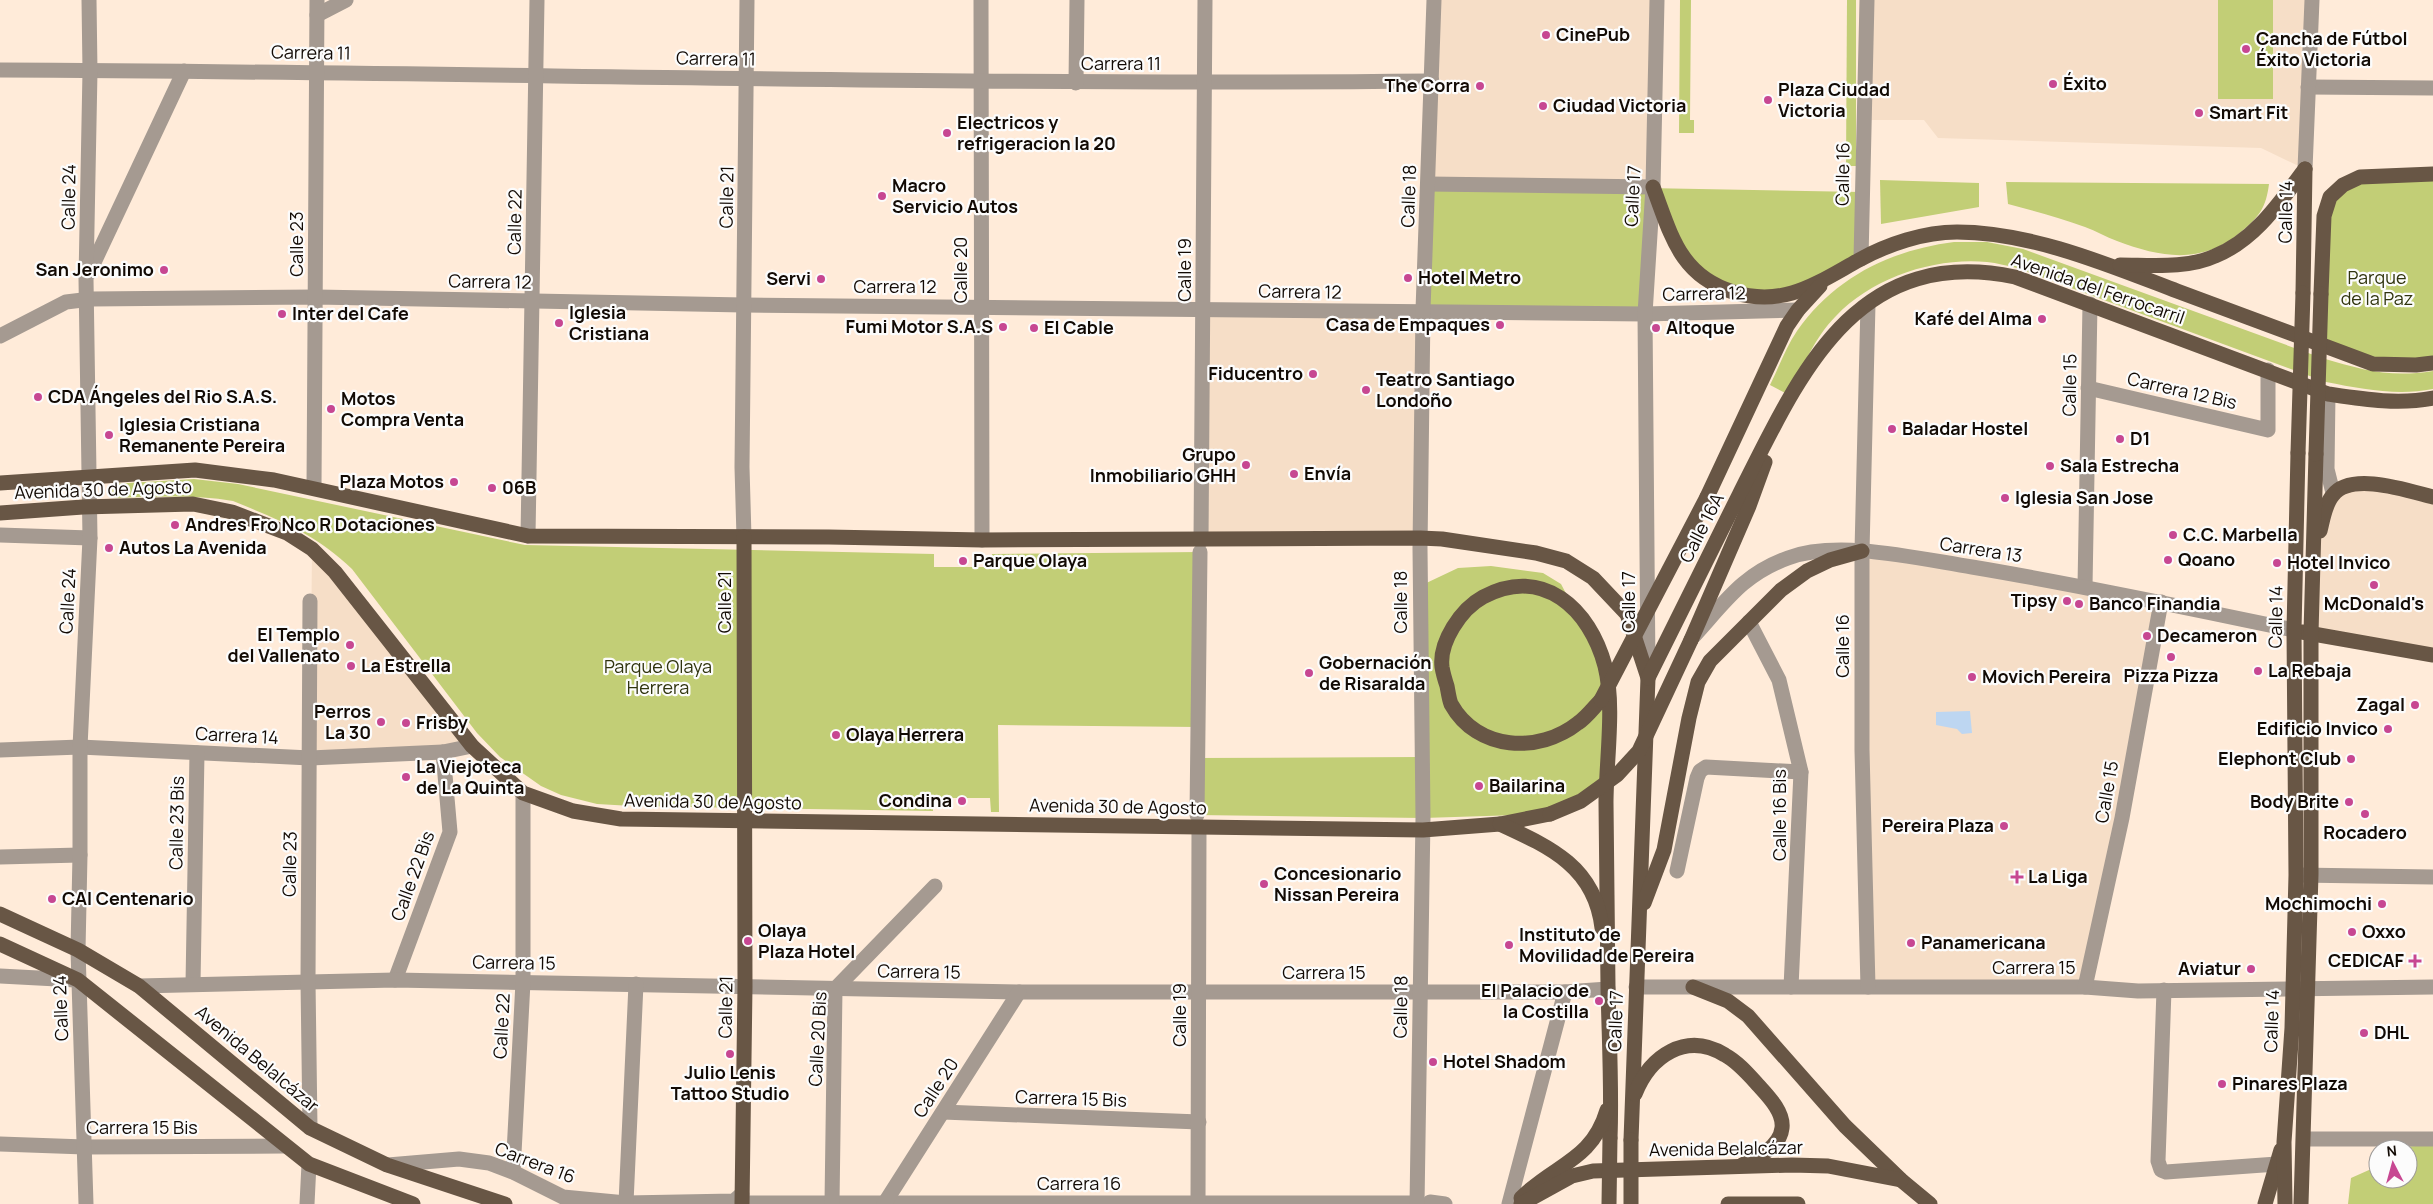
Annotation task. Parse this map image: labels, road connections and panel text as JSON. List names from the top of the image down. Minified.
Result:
{"streets":{"main road":["Calle 17","Calle 21","Calle 14","Avenida del Ferrocarril","Avenida 30 de Agosto","Calle 16A","Avenida Belalcázar"],"street":["Carrera 11","Calle 16","Calle 18","Calle 24","Calle 22","Calle 23","Calle 20","Calle 19","Carrera 12","Calle 15","Carrera 12 Bis","Carrera 13","Carrera 14","Calle 16 Bis","Calle 23 Bis","Calle 22 Bis","Carrera 15","Calle 20 Bis","Carrera 15 Bis","Carrera 16"]},"crossings":[["Carrera 11","Calle 18"],["Carrera 11","Calle 24"],["Carrera 11","Calle 21"],["Carrera 11","Calle 22"],["Carrera 11","Calle 23"],["Carrera 11","Calle 20"],["Carrera 11","Calle 19"],["Calle 16","Avenida del Ferrocarril"],["Calle 16","Carrera 13"],["Calle 16","Carrera 15"],["Calle 18","Carrera 12"],["Calle 18","Avenida 30 de Agosto"],["Calle 18","Carrera 15"],["Calle 18","Carrera 16"],["Calle 17","Carrera 12"],["Calle 17","Avenida 30 de Agosto"],["Calle 17","Calle 16A"],["Calle 17","Carrera 15"],["Calle 24","Carrera 12"],["Calle 24","Avenida 30 de Agosto"],["Calle 24","Carrera 14"],["Calle 24","Avenida Belalcázar"],["Calle 24","Carrera 15 Bis"],["Calle 21","Carrera 12"],["Calle 21","Avenida 30 de Agosto"],["Calle 21","Carrera 15"],["Calle 21","Carrera 16"],["Calle 14","Carrera 13"],["Calle 14","Carrera 15"],["Calle 22","Carrera 12"],["Calle 22","Avenida 30 de Agosto"],["Calle 22","Carrera 15"],["Calle 22","Carrera 16"],["Calle 23","Carrera 12"],["Calle 23","Avenida 30 de Agosto"],["Calle 23","Carrera 14"],["Calle 23","Carrera 15"],["Calle 23","Avenida Belalcázar"],["Calle 20","Carrera 12"],["Calle 20","Avenida 30 de Agosto"],["Calle 20","Carrera 15"],["Calle 20","Carrera 15 Bis"],["Calle 20","Carrera 16"],["Calle 19","Carrera 12"],["Calle 19","Avenida 30 de Agosto"],["Calle 19","Carrera 15"],["Calle 19","Carrera 15 Bis"],["Calle 19","Carrera 16"],["Carrera 12","Calle 16A"],["Avenida del Ferrocarril","Calle 15"],["Avenida del Ferrocarril","Carrera 12 Bis"],["Avenida del Ferrocarril","Avenida 30 de Agosto"],["Avenida del Ferrocarril","Calle 16A"],["Calle 15","Carrera 12 Bis"],["Calle 15","Carrera 13"],["Calle 15","Carrera 15"],["Avenida 30 de Agosto","Calle 16A"],["Avenida 30 de Agosto","Carrera 13"],["Avenida 30 de Agosto","Carrera 14"],["Carrera 14","Calle 23 Bis"],["Carrera 14","Calle 22 Bis"],["Calle 16 Bis","Carrera 15"],["Calle 23 Bis","Carrera 15"],["Calle 22 Bis","Carrera 15"],["Carrera 15","Calle 20 Bis"],["Carrera 15","Avenida Belalcázar"],["Calle 20 Bis","Carrera 16"],["Avenida Belalcázar","Carrera 16"]],"parks":["Parque de la Paz","Parque Olaya Herrera"],"places":{"other":["CinePub","Cancha de Fútbol Éxito Victoria","Éxito","The Corra","Plaza Ciudad Victoria","Ciudad Victoria","Smart Fit","Electricos y refrigeracion la 20","Macro Servicio Autos","San Jeronimo","Hotel Metro","Servi","Inter del Cafe","Kafé del Alma","Iglesia Cristiana","Casa de Empaques","Fumi Motor S.A.S","El Cable","Altoque","Fiducentro","Teatro Santiago Londoño","CDA Ángeles del Rio S.A.S.","Motos Compra Venta","Baladar Hostel","Iglesia Cristiana Remanente Pereira","D1","Grupo Inmobiliario GHH","Sala Estrecha","Envía","Plaza Motos","06B","Iglesia San Jose","Andres Fro Nco R Dotaciones","C.C. Marbella","Autos La Avenida","Qoano","Parque Olaya","Hotel Invico","McDonald's","Tipsy","Banco Finandia","Decameron","El Templo del Vallenato","Pizza Pizza","La Estrella","La Rebaja","Gobernación de Risaralda","Movich Pereira","Zagal","Perros La 30","Frisby","Edificio Invico","Olaya Herrera","Elephont Club","La Viejoteca de La Quinta","Bailarina","Condina","Body Brite","Rocadero","Pereira Plaza","Concesionario Nissan Pereira","CAI Centenario","Mochimochi","Oxxo","Olaya Plaza Hotel","Panamericana","Instituto de Movilidad de Pereira","Aviatur","El Palacio de la Costilla","DHL","Julio Lenis Tattoo Studio","Hotel Shadom","Pinares Plaza"],"health":["La Liga","CEDICAF"]},"north":"top"}
